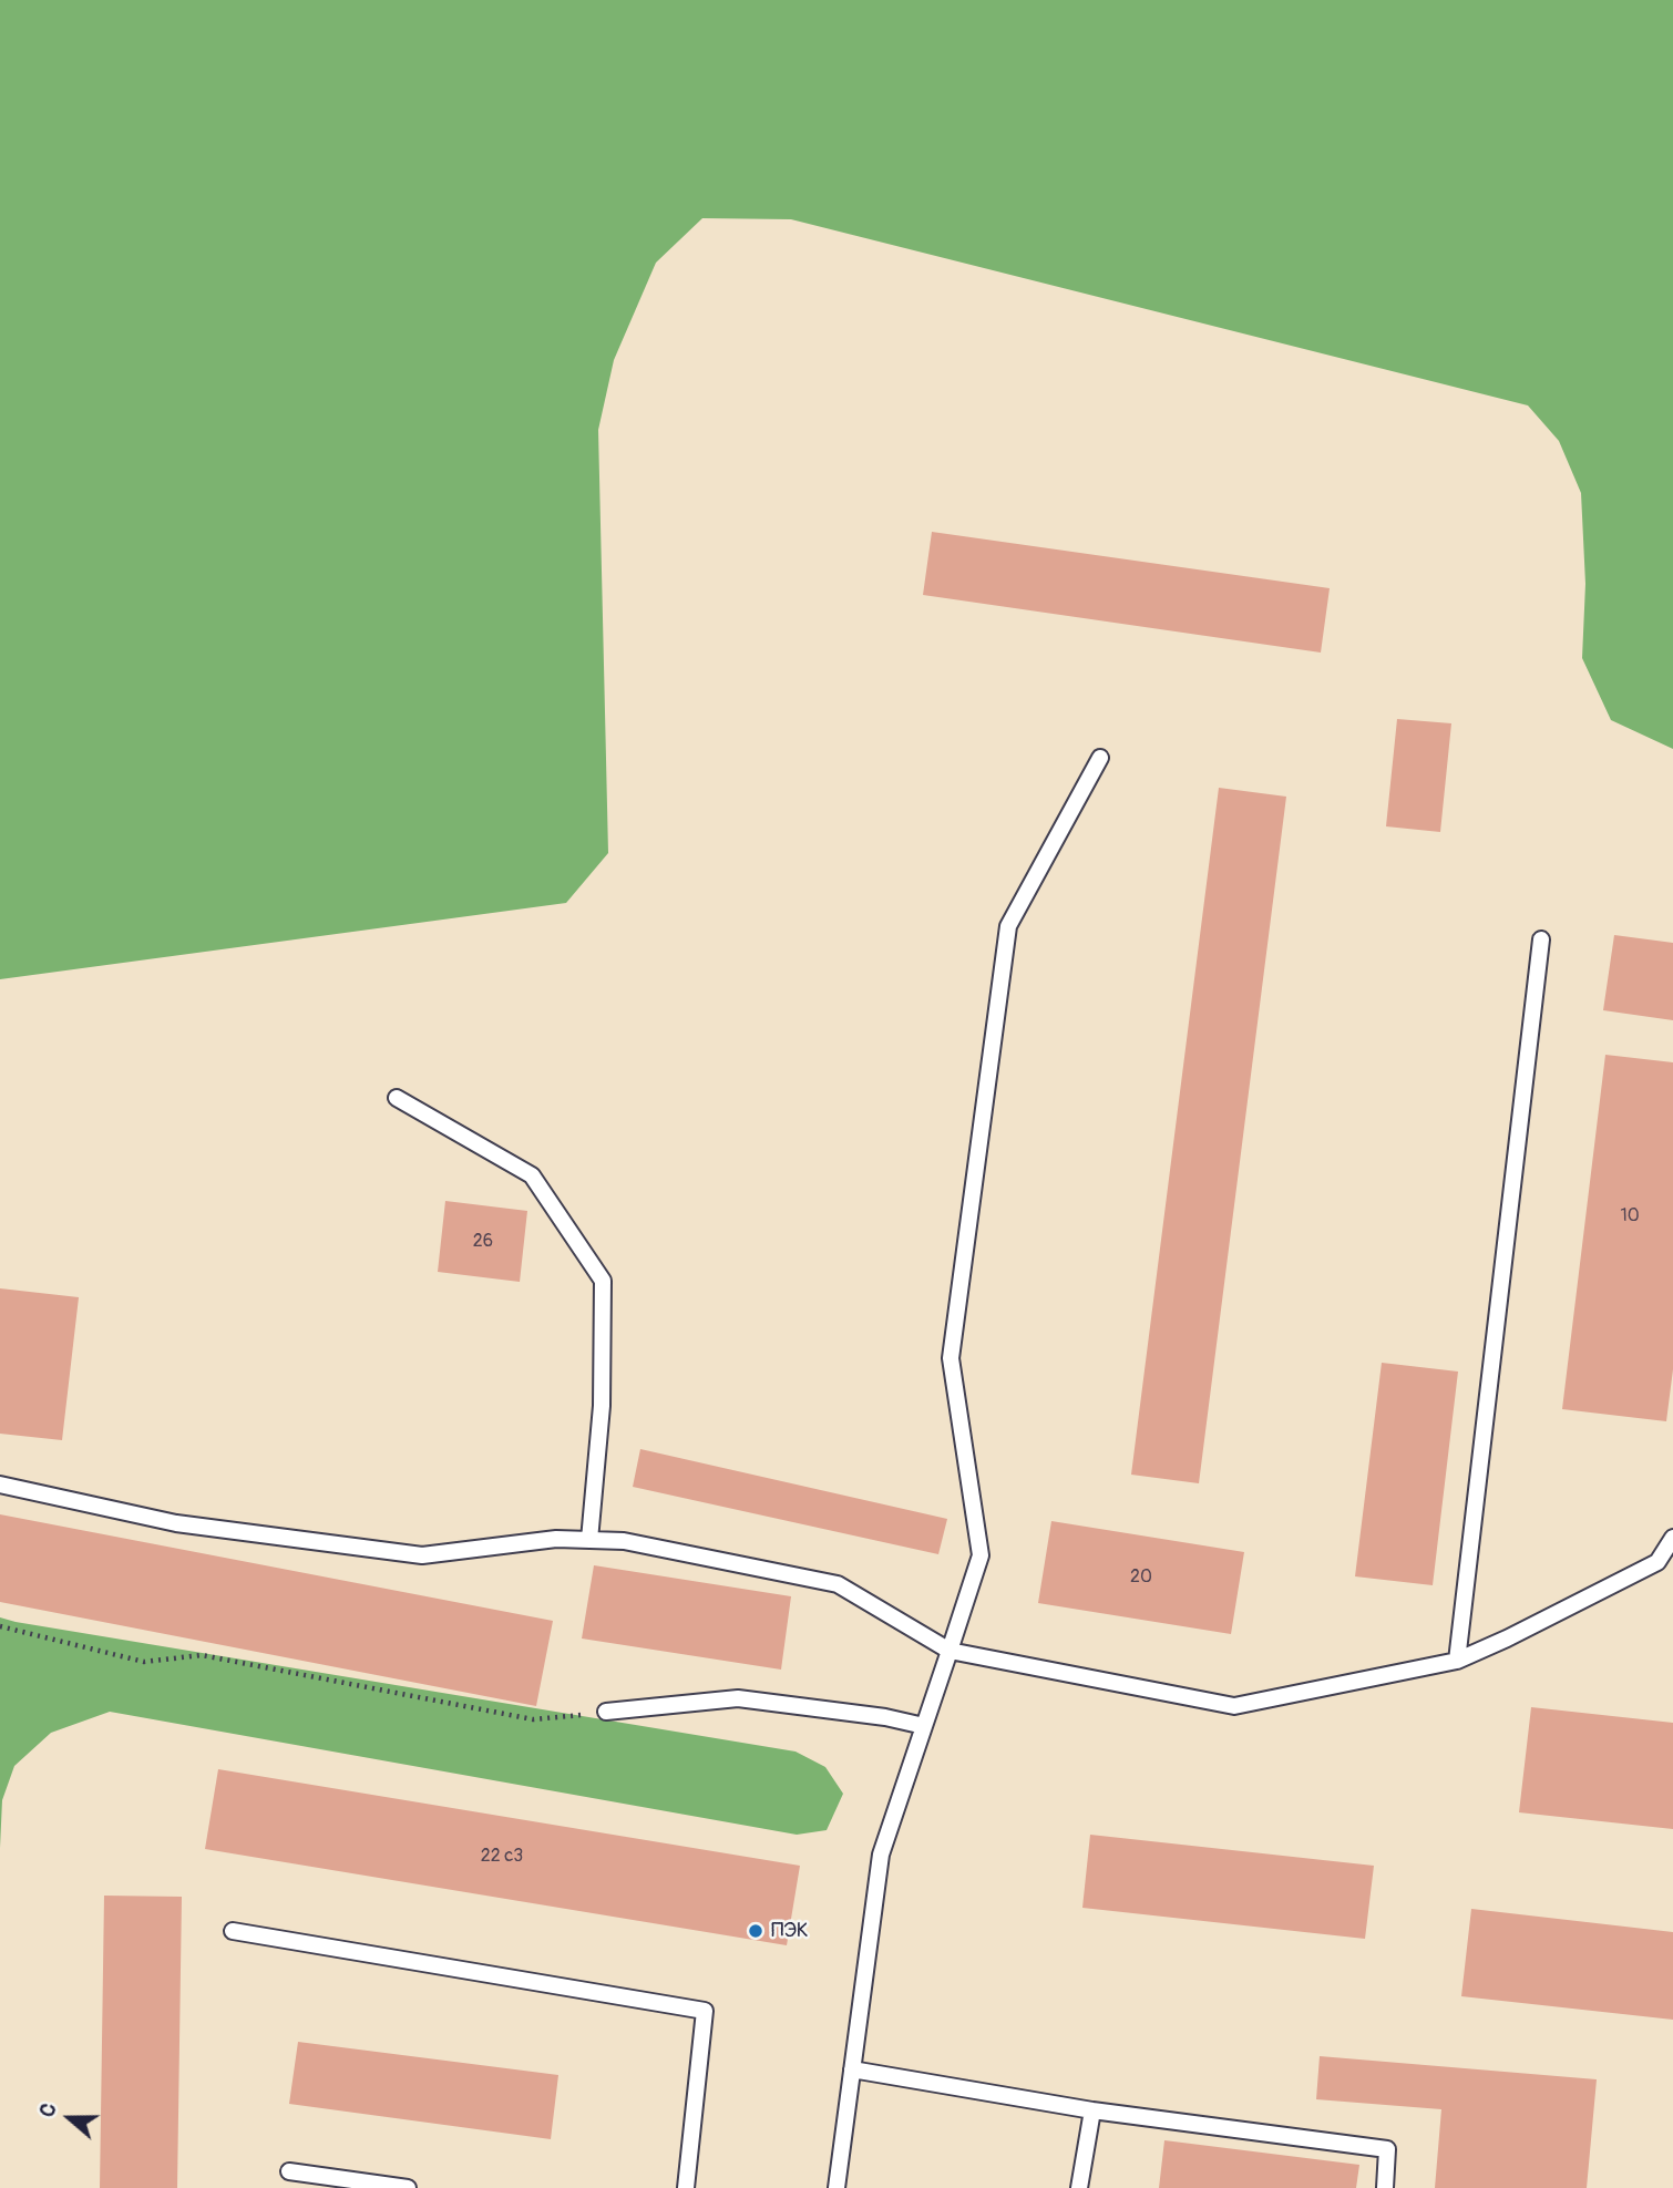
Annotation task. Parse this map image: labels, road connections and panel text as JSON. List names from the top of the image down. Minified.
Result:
{"places":["ПЭК"],"house_numbers":["10","26","20","22 с3"],"north":"left"}
